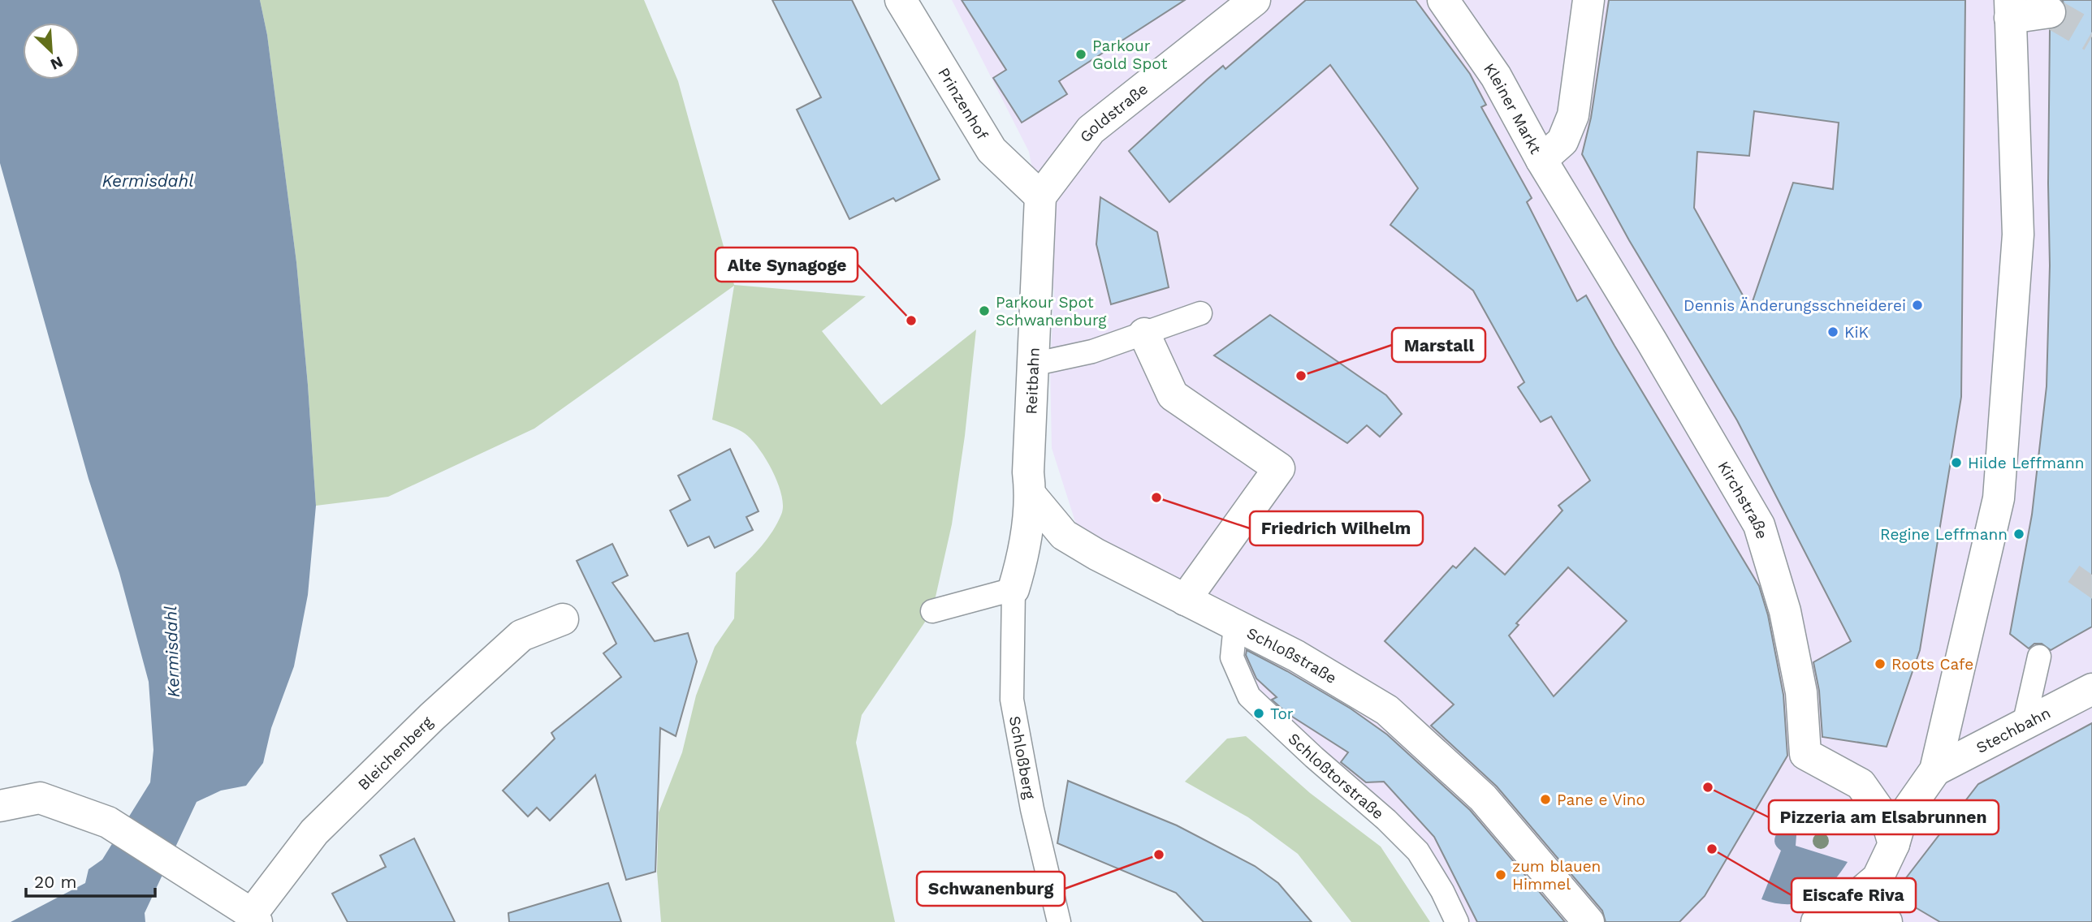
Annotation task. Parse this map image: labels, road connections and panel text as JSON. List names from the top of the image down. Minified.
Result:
{"streets":{"street":["Prinzenhof","Kleiner Markt","Goldstraße","Reitbahn","Kirchstraße","Schloßstraße","Stechbahn","Bleichenberg"],"lane":["Schloßberg","Schloßtorstraße"]},"crossings":[["Prinzenhof","Goldstraße"],["Prinzenhof","Reitbahn"],["Kleiner Markt","Kirchstraße"],["Goldstraße","Reitbahn"],["Reitbahn","Schloßstraße"],["Schloßstraße","Schloßtorstraße"]],"water":["Kermisdahl"],"places":["Parkour Gold Spot","Dennis Änderungsschneiderei","Parkour Spot Schwanenburg","Alte Synagoge","KiK","Marstall","Hilde Leffmann","Friedrich Wilhelm","Regine Leffmann","Roots Cafe","Tor","Pizzeria am Elsabrunnen","Pane e Vino","Eiscafe Riva","Schwanenburg","zum blauen Himmel"],"scale_bar":"20 m","north":"bottom right"}
